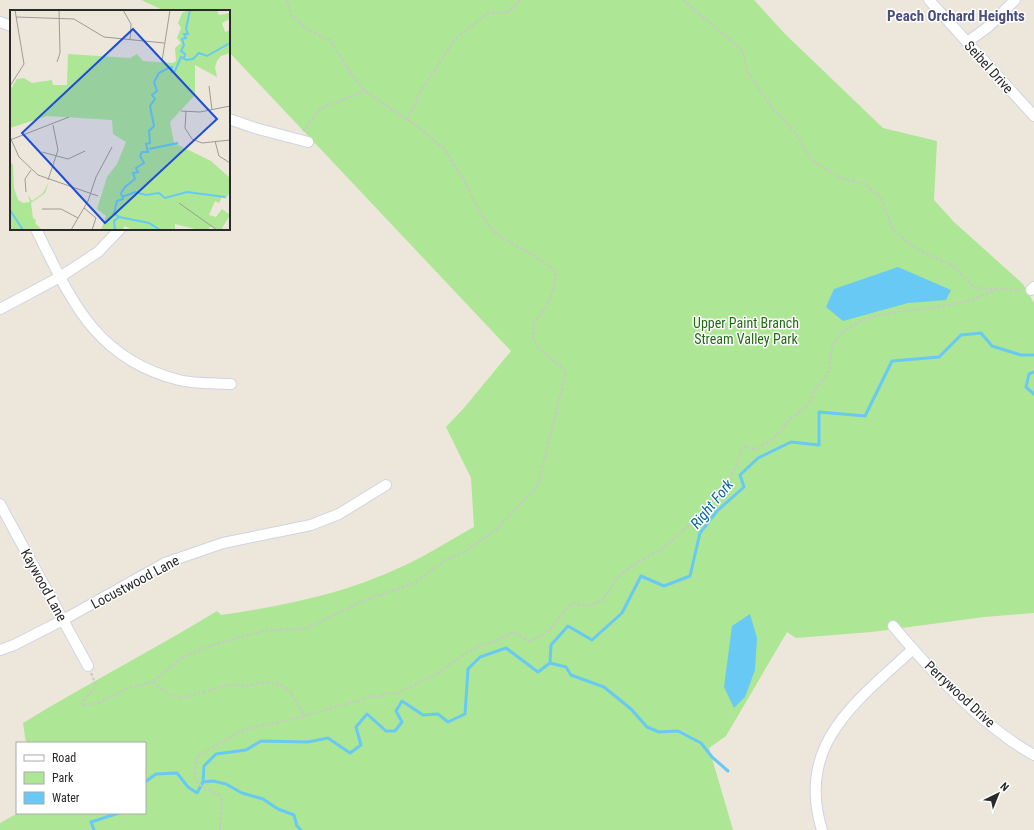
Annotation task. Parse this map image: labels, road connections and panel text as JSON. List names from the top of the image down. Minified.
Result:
{"streets":{"street":["Seibel Drive","Locustwood Lane","Kaywood Lane","Perrywood Drive"]},"crossings":[["Locustwood Lane","Kaywood Lane"]],"districts":["Peach Orchard Heights"],"water":["Right Fork"],"parks":["Upper Paint Branch Stream Valley Park"],"legend":["Road","Park","Water"],"north":"top right"}
